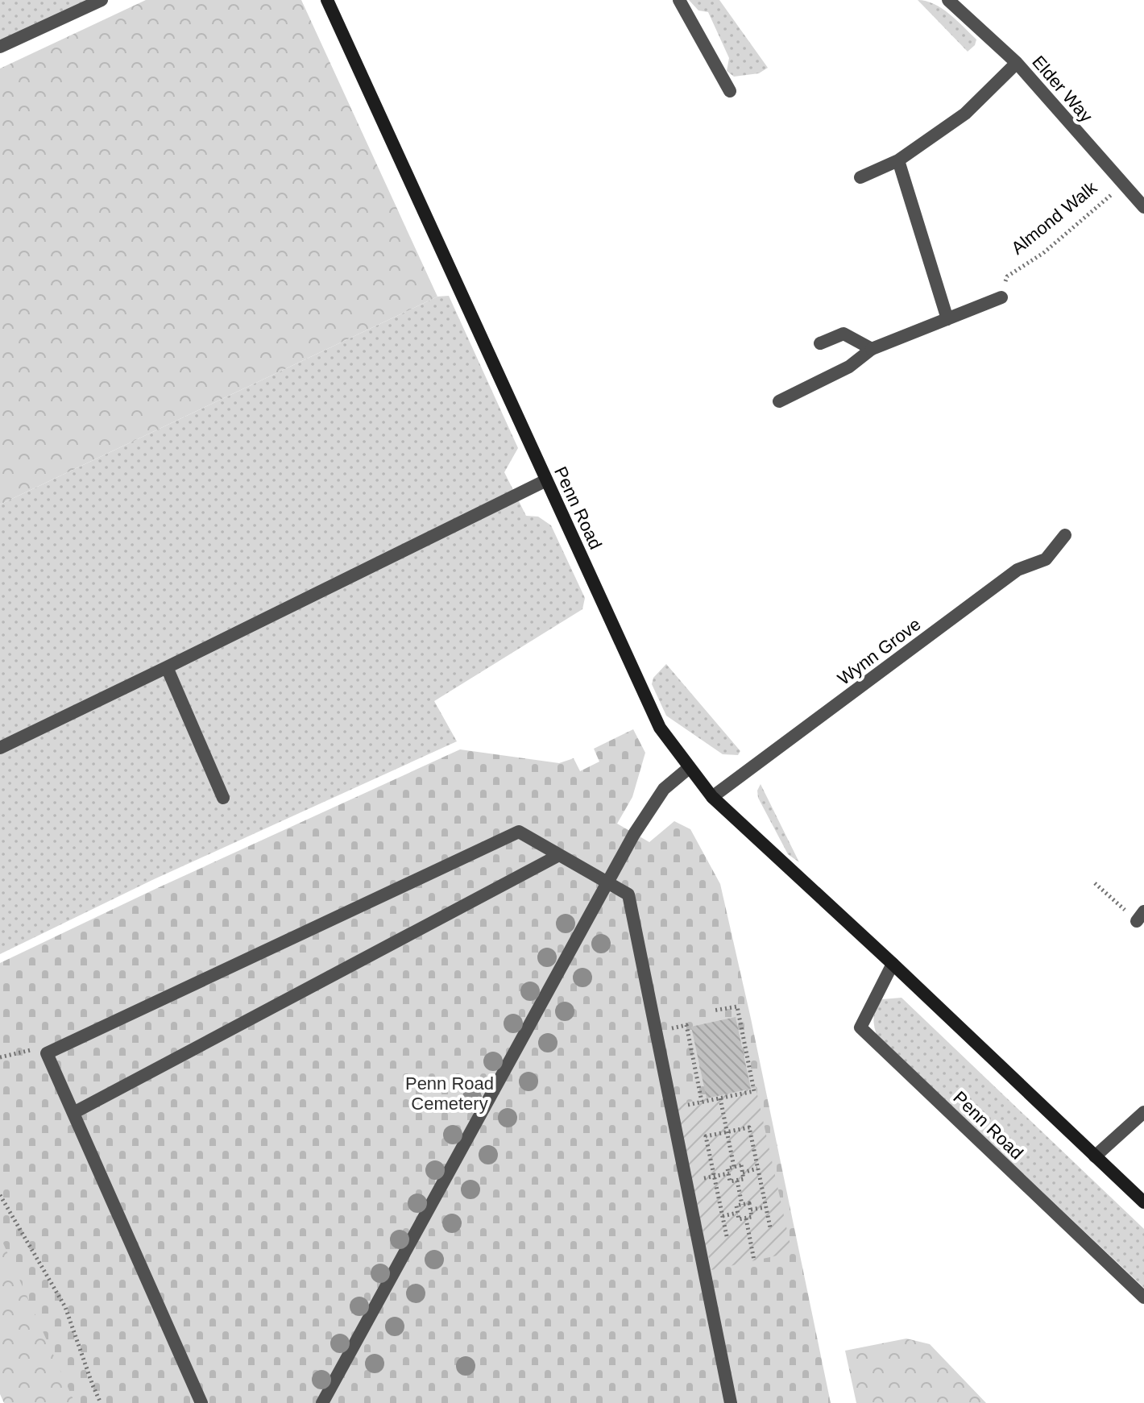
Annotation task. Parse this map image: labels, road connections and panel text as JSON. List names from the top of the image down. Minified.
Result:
{"streets":{"main road":["Penn Road"],"street":["Elder Way","Wynn Grove"],"path":["Almond Walk"]},"crossings":[["Elder Way","Almond Walk"],["Penn Road","Wynn Grove"]],"parks":["Penn Road Cemetery"]}
